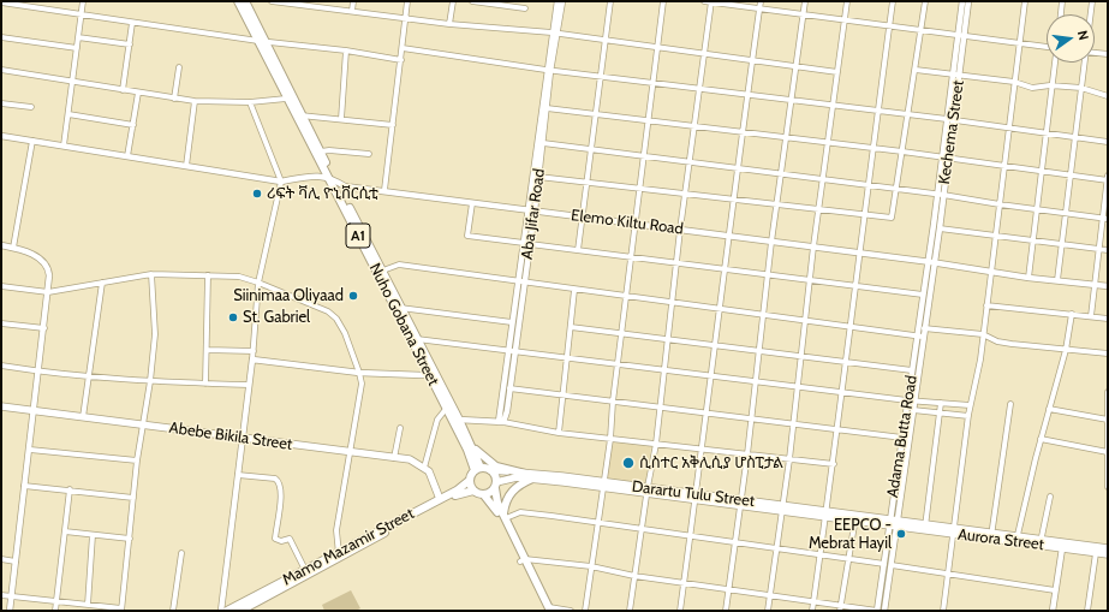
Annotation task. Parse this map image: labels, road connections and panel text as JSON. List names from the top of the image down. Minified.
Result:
{"streets":{"main road":["A1","Nuho Gobana Street","Abebe Bikila Street","Darartu Tulu Street","Aurora Street","Mamo Mazamir Street"],"street":["Kechema Street","Aba Jifar Road","Elemo Kiltu Road","Adama Butta Road"]},"crossings":[["Kechema Street","Elemo Kiltu Road"],["Kechema Street","Adama Butta Road"],["Aba Jifar Road","Elemo Kiltu Road"],["Elemo Kiltu Road","Nuho Gobana Street"],["Elemo Kiltu Road","Adama Butta Road"],["Nuho Gobana Street","Darartu Tulu Street"],["Nuho Gobana Street","Mamo Mazamir Street"],["Adama Butta Road","Darartu Tulu Street"],["Adama Butta Road","Aurora Street"],["Darartu Tulu Street","Aurora Street"],["Darartu Tulu Street","Mamo Mazamir Street"]],"places":["ሪፍት ቫሊ ዮኒቨርሲቲ","Siinimaa Oliyaad","St. Gabriel","ሲስተር አቅሊሲያ ሆስፒታል","EEPCO - Mebrat Hayil"],"north":"right"}
